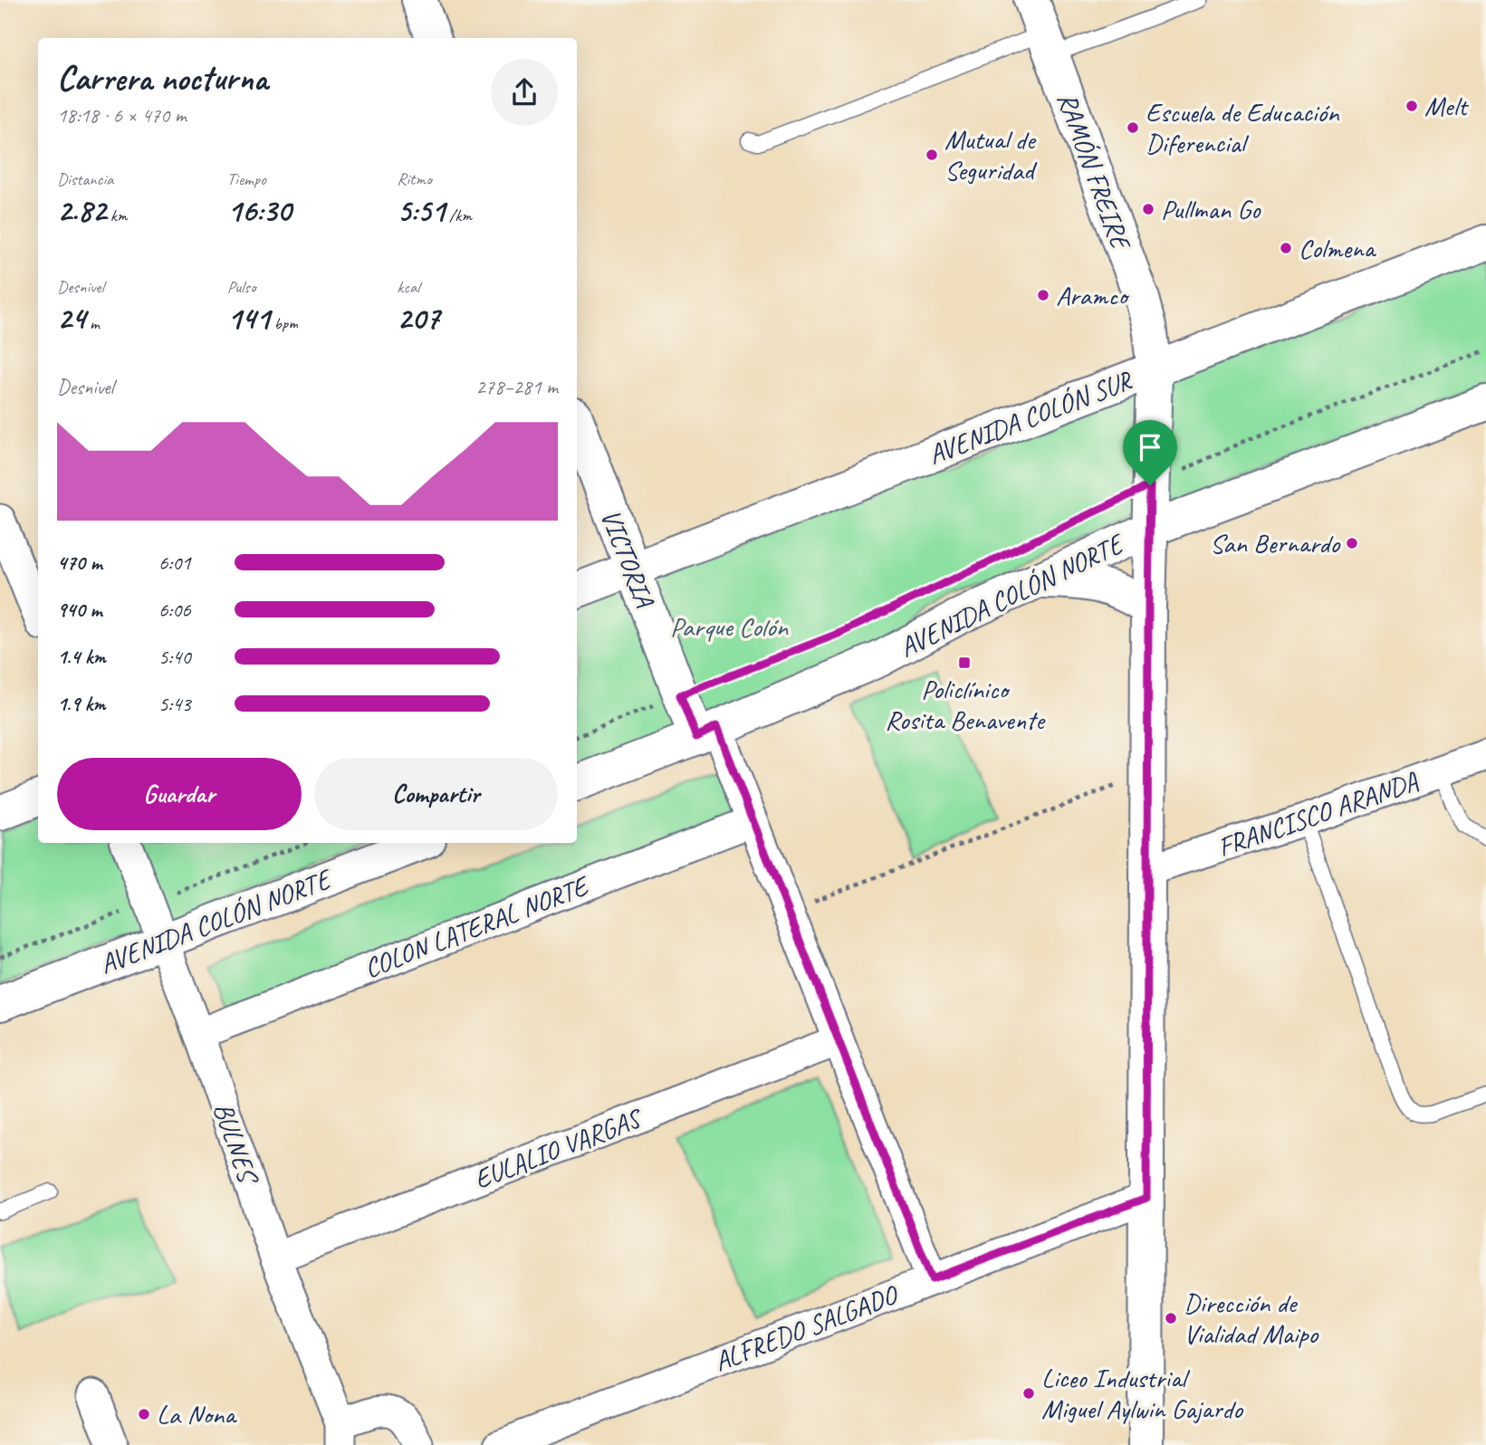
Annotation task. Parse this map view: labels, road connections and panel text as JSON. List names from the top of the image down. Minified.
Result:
{"streets":{"main road":["RAMÓN FREIRE","AVENIDA COLÓN SUR","VICTORIA","AVENIDA COLÓN NORTE"],"street":["FRANCISCO ARANDA","COLON LATERAL NORTE","BULNES","EULALIO VARGAS","ALFREDO SALGADO"]},"crossings":[["RAMÓN FREIRE","AVENIDA COLÓN SUR"],["RAMÓN FREIRE","AVENIDA COLÓN NORTE"],["RAMÓN FREIRE","FRANCISCO ARANDA"],["RAMÓN FREIRE","ALFREDO SALGADO"],["AVENIDA COLÓN SUR","VICTORIA"],["VICTORIA","AVENIDA COLÓN NORTE"],["AVENIDA COLÓN NORTE","BULNES"],["COLON LATERAL NORTE","BULNES"],["BULNES","EULALIO VARGAS"]],"parks":["Parque Colón"],"places":{"other":["Melt","Escuela de Educación Diferencial","Mutual de Seguridad","Pullman Go","Colmena","Aramco","San Bernardo","Dirección de Vialidad Maipo","Liceo Industrial Miguel Aylwin Gajardo","La Nona"],"transit":["Policlínico Rosita Benavente"]},"page":{"heading":["Carrera nocturna","18:18 · 6 × 470 m"],"stats":[["Distancia","2.82 km"],["Tiempo","16:30"],["Ritmo","5:51 /km"],["Desnivel","24 m"],["Pulso","141 bpm"],["kcal","207"]],"chart":["Desnivel","278–281 m"],"list":[{"name":"470 m","note":"6:01"},{"name":"940 m","note":"6:06"},{"name":"1.4 km","note":"5:40"},{"name":"1.9 km","note":"5:43"}],"buttons":["Guardar","Compartir"]}}
